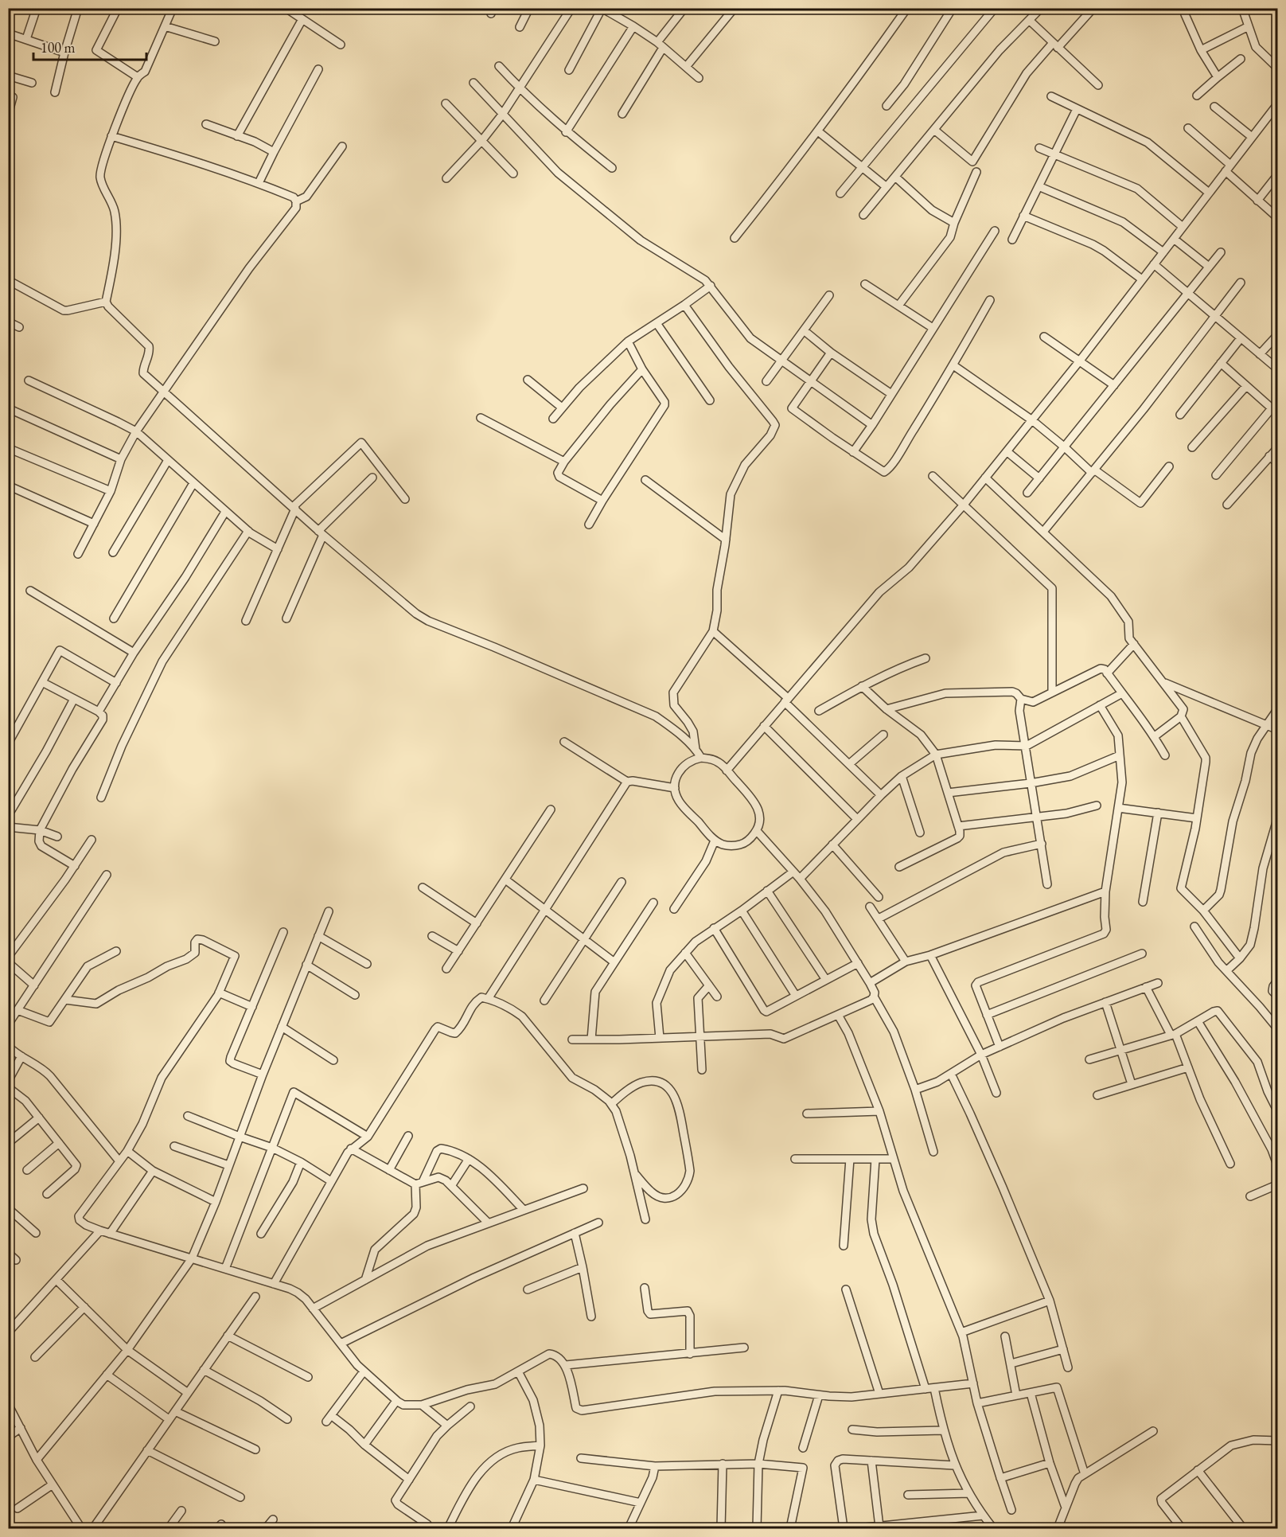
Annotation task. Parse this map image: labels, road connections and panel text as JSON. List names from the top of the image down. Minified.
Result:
{"scale_bar":"100 m"}
